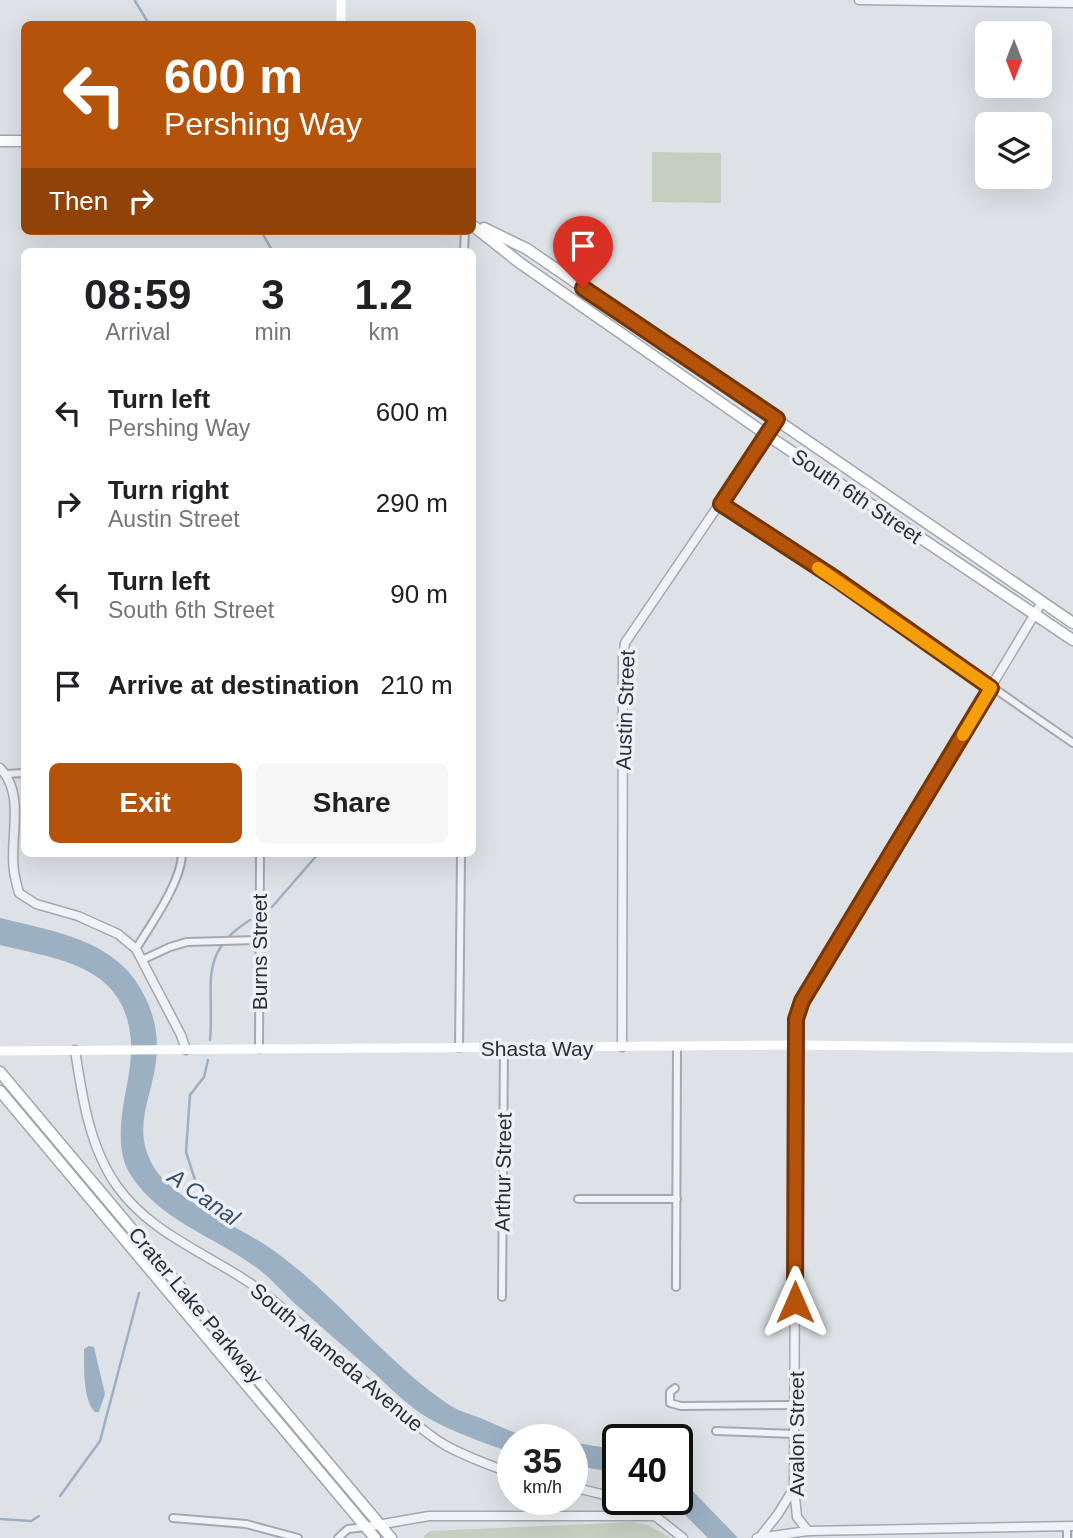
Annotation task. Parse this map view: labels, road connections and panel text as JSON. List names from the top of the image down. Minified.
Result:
{"streets":{"main road":["South 6th Street","Shasta Way","Crater Lake Parkway"],"street":["Austin Street","Burns Street","Arthur Street","South Alameda Avenue","Avalon Street"]},"crossings":[["South 6th Street","Austin Street"],["South 6th Street","Avalon Street"],["Austin Street","Shasta Way"],["Burns Street","Shasta Way"],["Shasta Way","Arthur Street"],["Shasta Way","South Alameda Avenue"],["Shasta Way","Avalon Street"]],"water":["A Canal"],"north":"bottom","page":{"turn":["600 m","Pershing Way"],"then":"Then","eta":["08:59","Arrival","3","min","1.2","km"],"list":[{"name":"Turn left","note":"Pershing Way","value":"600 m"},{"name":"Turn right","note":"Austin Street","value":"290 m"},{"name":"Turn left","note":"South 6th Street","value":"90 m"},{"name":"Arrive at destination","value":"210 m"}],"buttons":["Exit","Share"],"speed":"35 km/h","limit":"40"}}
